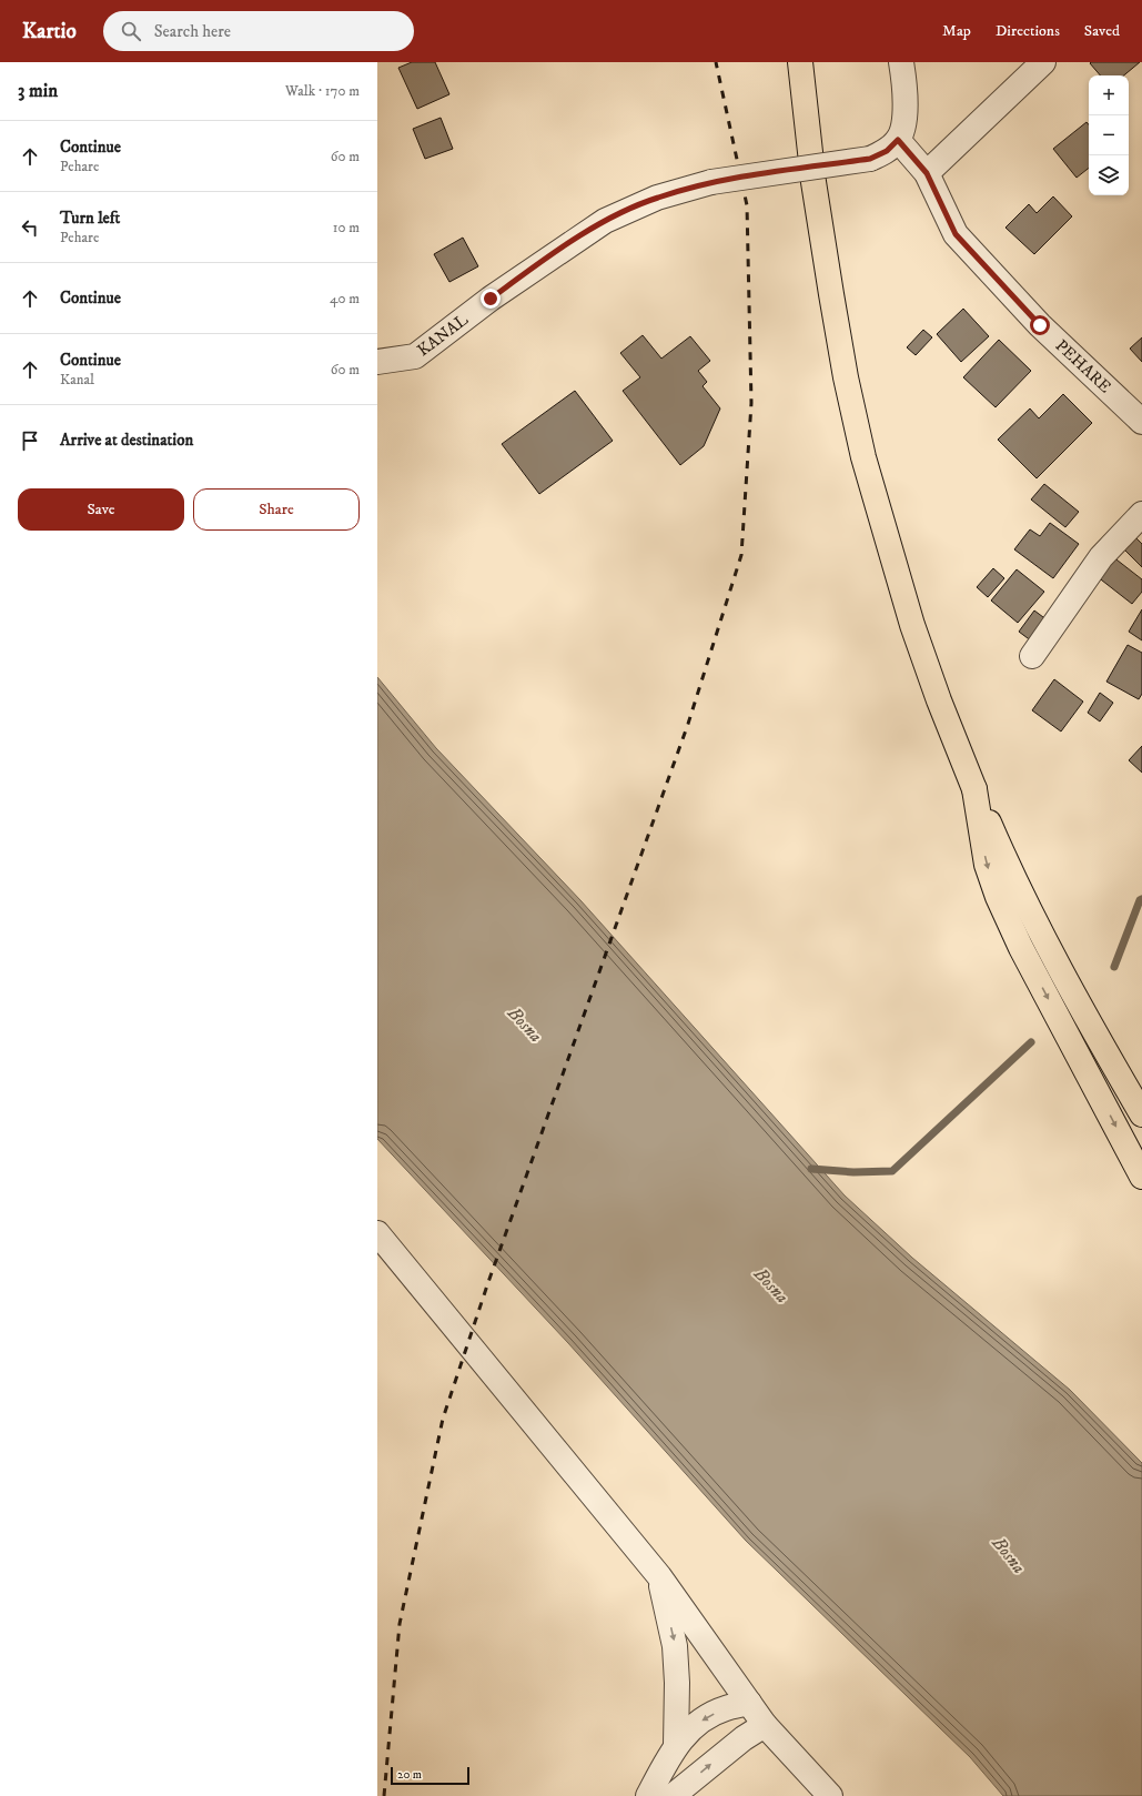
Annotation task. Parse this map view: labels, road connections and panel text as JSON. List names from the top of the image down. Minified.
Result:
{"streets":{"street":["KANAL","PEHARE"]},"crossings":[["KANAL","PEHARE"]],"water":["Bosna"],"scale_bar":"20 m","page":{"header":"Kartio","search":"Search here","nav":["Map","Directions","Saved"],"heading":["3 min","Walk · 170 m"],"map_buttons":["+","−"],"list":[["Continue","Pehare","60 m"],["Turn left","Pehare","10 m"],["Continue","40 m"],["Continue","Kanal","60 m"],"Arrive at destination"],"buttons":["Save","Share"],"scale":"20 m"}}
